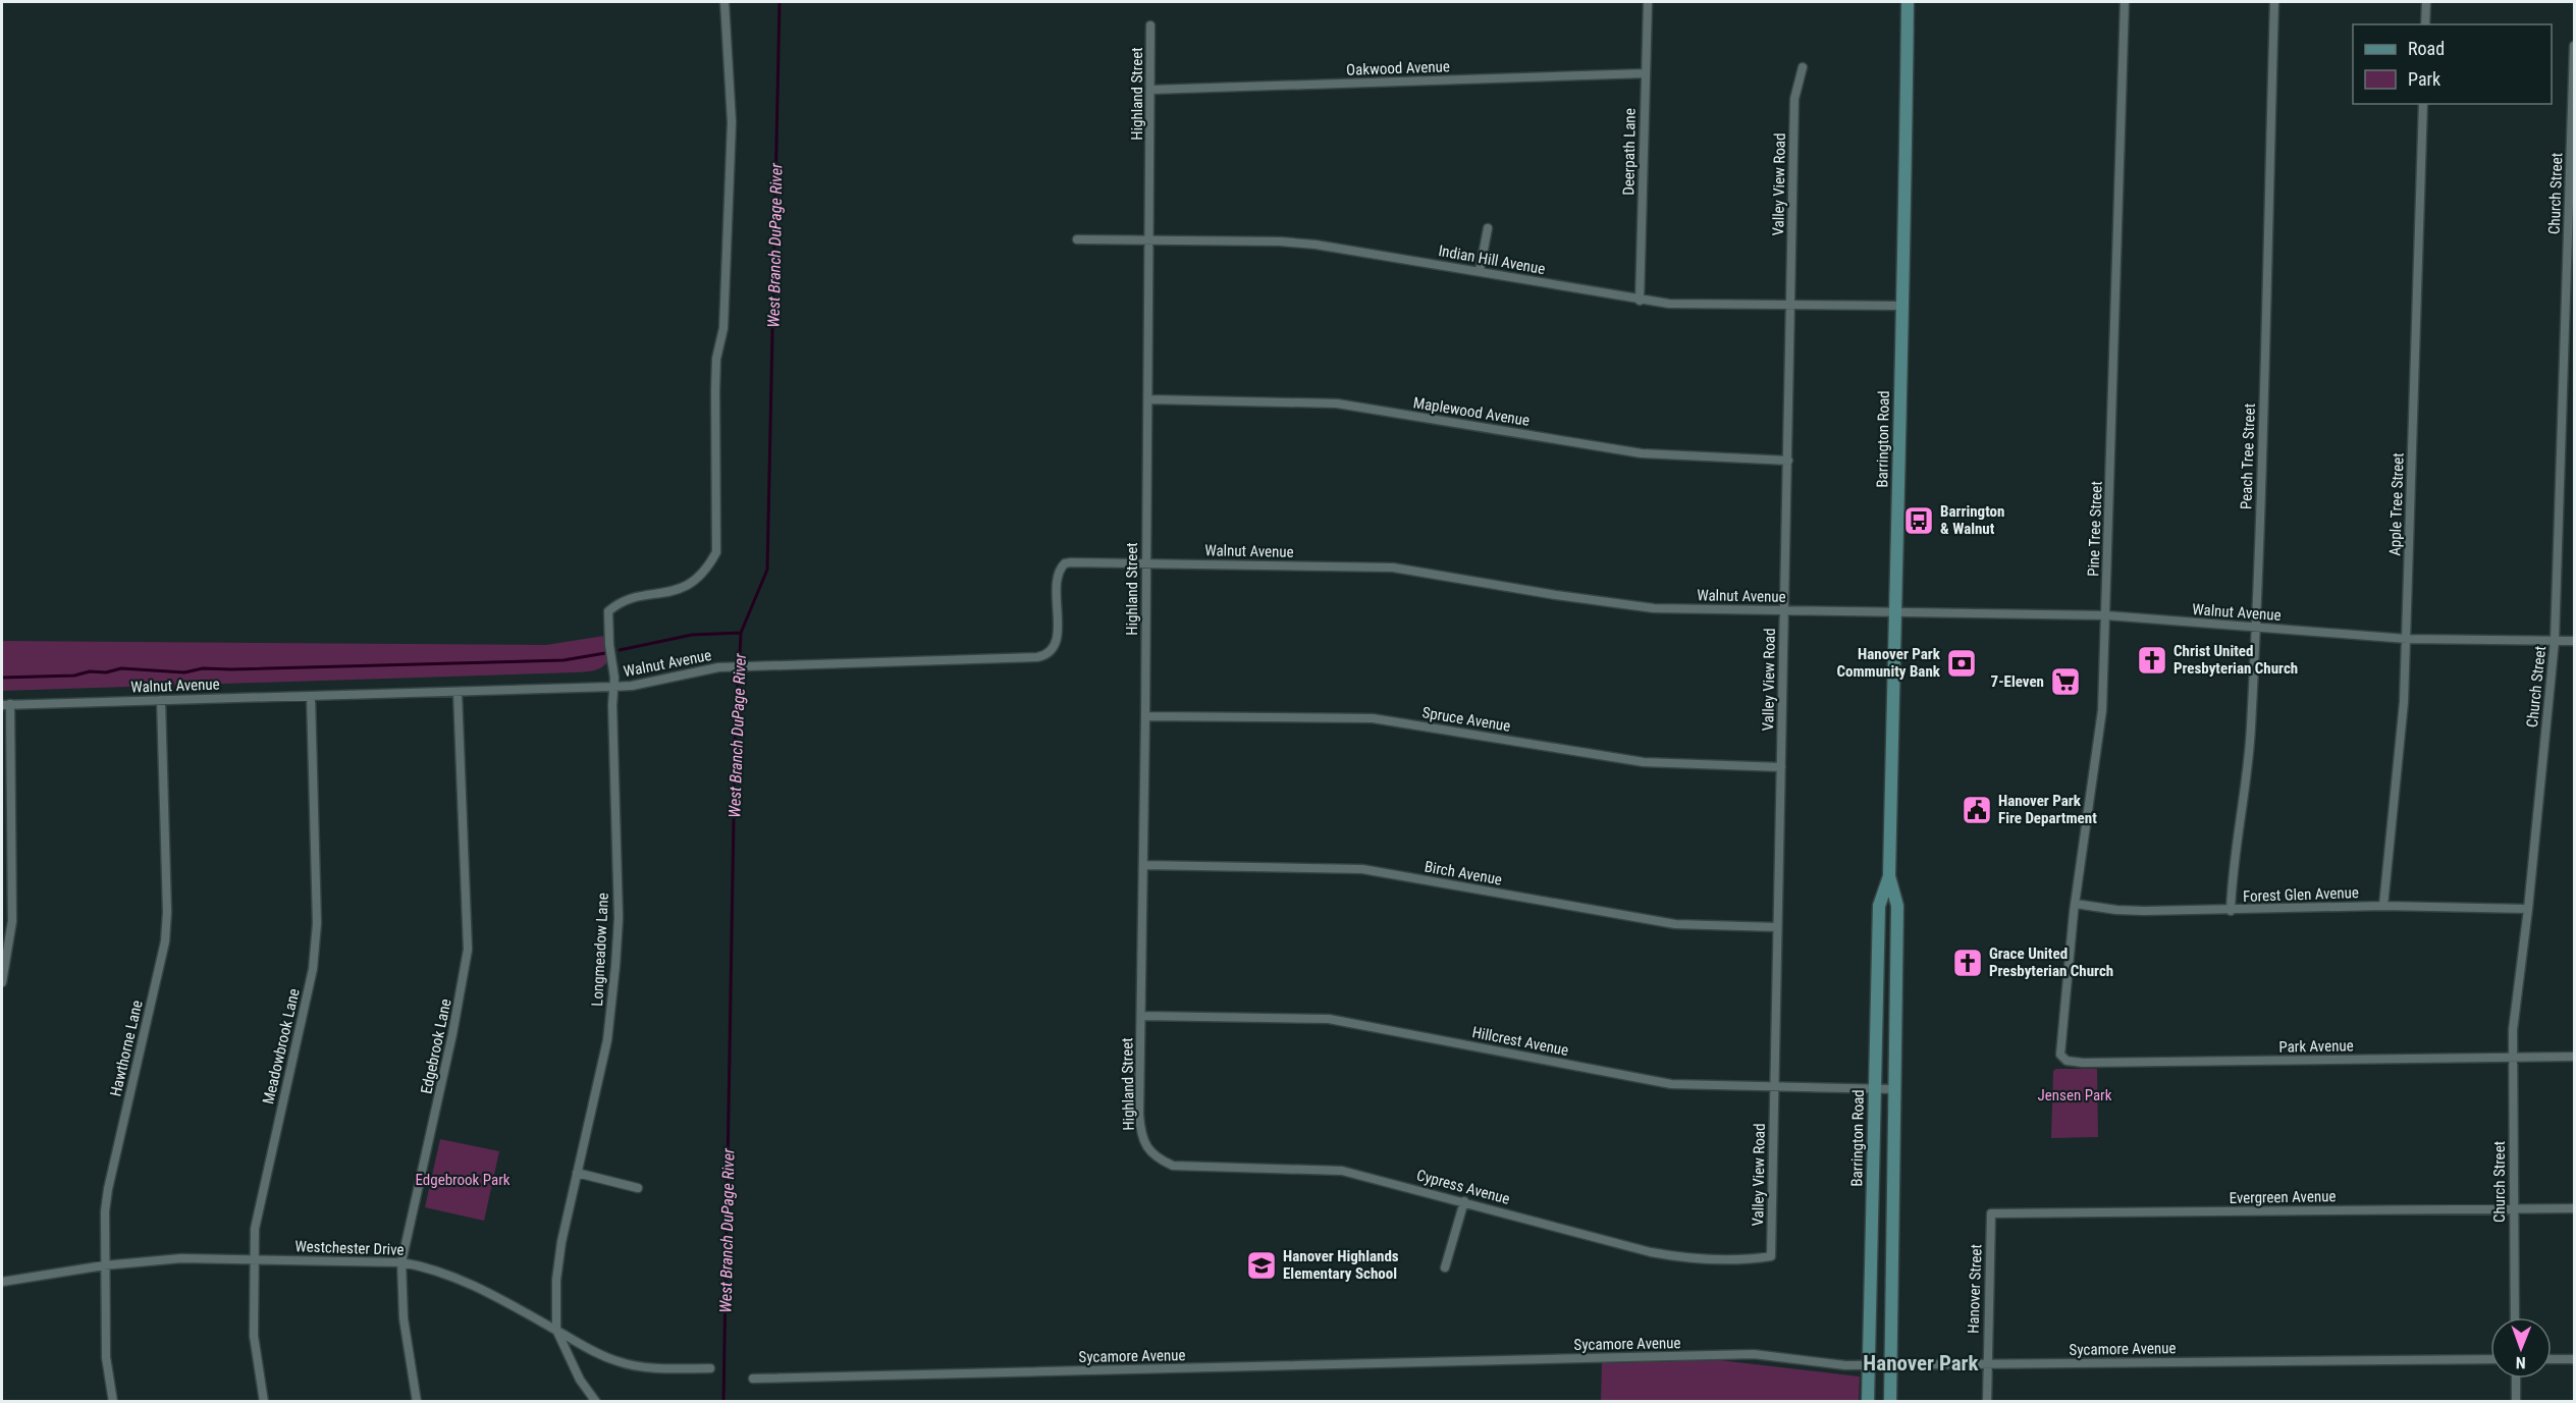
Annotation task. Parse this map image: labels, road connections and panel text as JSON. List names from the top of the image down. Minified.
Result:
{"streets":{"main road":["Barrington Road"],"street":["Oakwood Avenue","Highland Street","Deerpath Lane","Valley View Road","Church Street","Indian Hill Avenue","Maplewood Avenue","Peach Tree Street","Apple Tree Street","Pine Tree Street","Walnut Avenue","Spruce Avenue","Birch Avenue","Forest Glen Avenue","Longmeadow Lane","Hillcrest Avenue","Meadowbrook Lane","Edgebrook Lane","Park Avenue","Hawthorne Lane","Cypress Avenue","Evergreen Avenue","Westchester Drive","Hanover Street","Sycamore Avenue"]},"crossings":[["Oakwood Avenue","Highland Street"],["Oakwood Avenue","Deerpath Lane"],["Highland Street","Indian Hill Avenue"],["Highland Street","Maplewood Avenue"],["Highland Street","Walnut Avenue"],["Highland Street","Spruce Avenue"],["Highland Street","Birch Avenue"],["Highland Street","Hillcrest Avenue"],["Highland Street","Cypress Avenue"],["Deerpath Lane","Indian Hill Avenue"],["Valley View Road","Indian Hill Avenue"],["Valley View Road","Maplewood Avenue"],["Valley View Road","Walnut Avenue"],["Valley View Road","Spruce Avenue"],["Valley View Road","Birch Avenue"],["Valley View Road","Hillcrest Avenue"],["Valley View Road","Cypress Avenue"],["Church Street","Walnut Avenue"],["Church Street","Forest Glen Avenue"],["Church Street","Park Avenue"],["Church Street","Evergreen Avenue"],["Indian Hill Avenue","Barrington Road"],["Barrington Road","Walnut Avenue"],["Barrington Road","Hillcrest Avenue"],["Barrington Road","Sycamore Avenue"],["Peach Tree Street","Walnut Avenue"],["Peach Tree Street","Forest Glen Avenue"],["Apple Tree Street","Walnut Avenue"],["Apple Tree Street","Forest Glen Avenue"],["Pine Tree Street","Walnut Avenue"],["Pine Tree Street","Forest Glen Avenue"],["Pine Tree Street","Park Avenue"],["Walnut Avenue","Longmeadow Lane"],["Walnut Avenue","Meadowbrook Lane"],["Walnut Avenue","Edgebrook Lane"],["Walnut Avenue","Hawthorne Lane"],["Longmeadow Lane","Westchester Drive"],["Meadowbrook Lane","Westchester Drive"],["Edgebrook Lane","Westchester Drive"],["Hawthorne Lane","Westchester Drive"],["Evergreen Avenue","Hanover Street"],["Hanover Street","Sycamore Avenue"]],"districts":["Hanover Park"],"water":["West Branch DuPage River"],"parks":["Jensen Park","Edgebrook Park"],"places":{"bus stop":["Barrington & Walnut"],"church":["Christ United Presbyterian Church","Grace United Presbyterian Church"],"bank":["Hanover Park Community Bank"],"supermarket":["7-Eleven"],"public building":["Hanover Park Fire Department"],"school or university":["Hanover Highlands Elementary School"]},"legend":["Road","Park"],"north":"bottom"}
